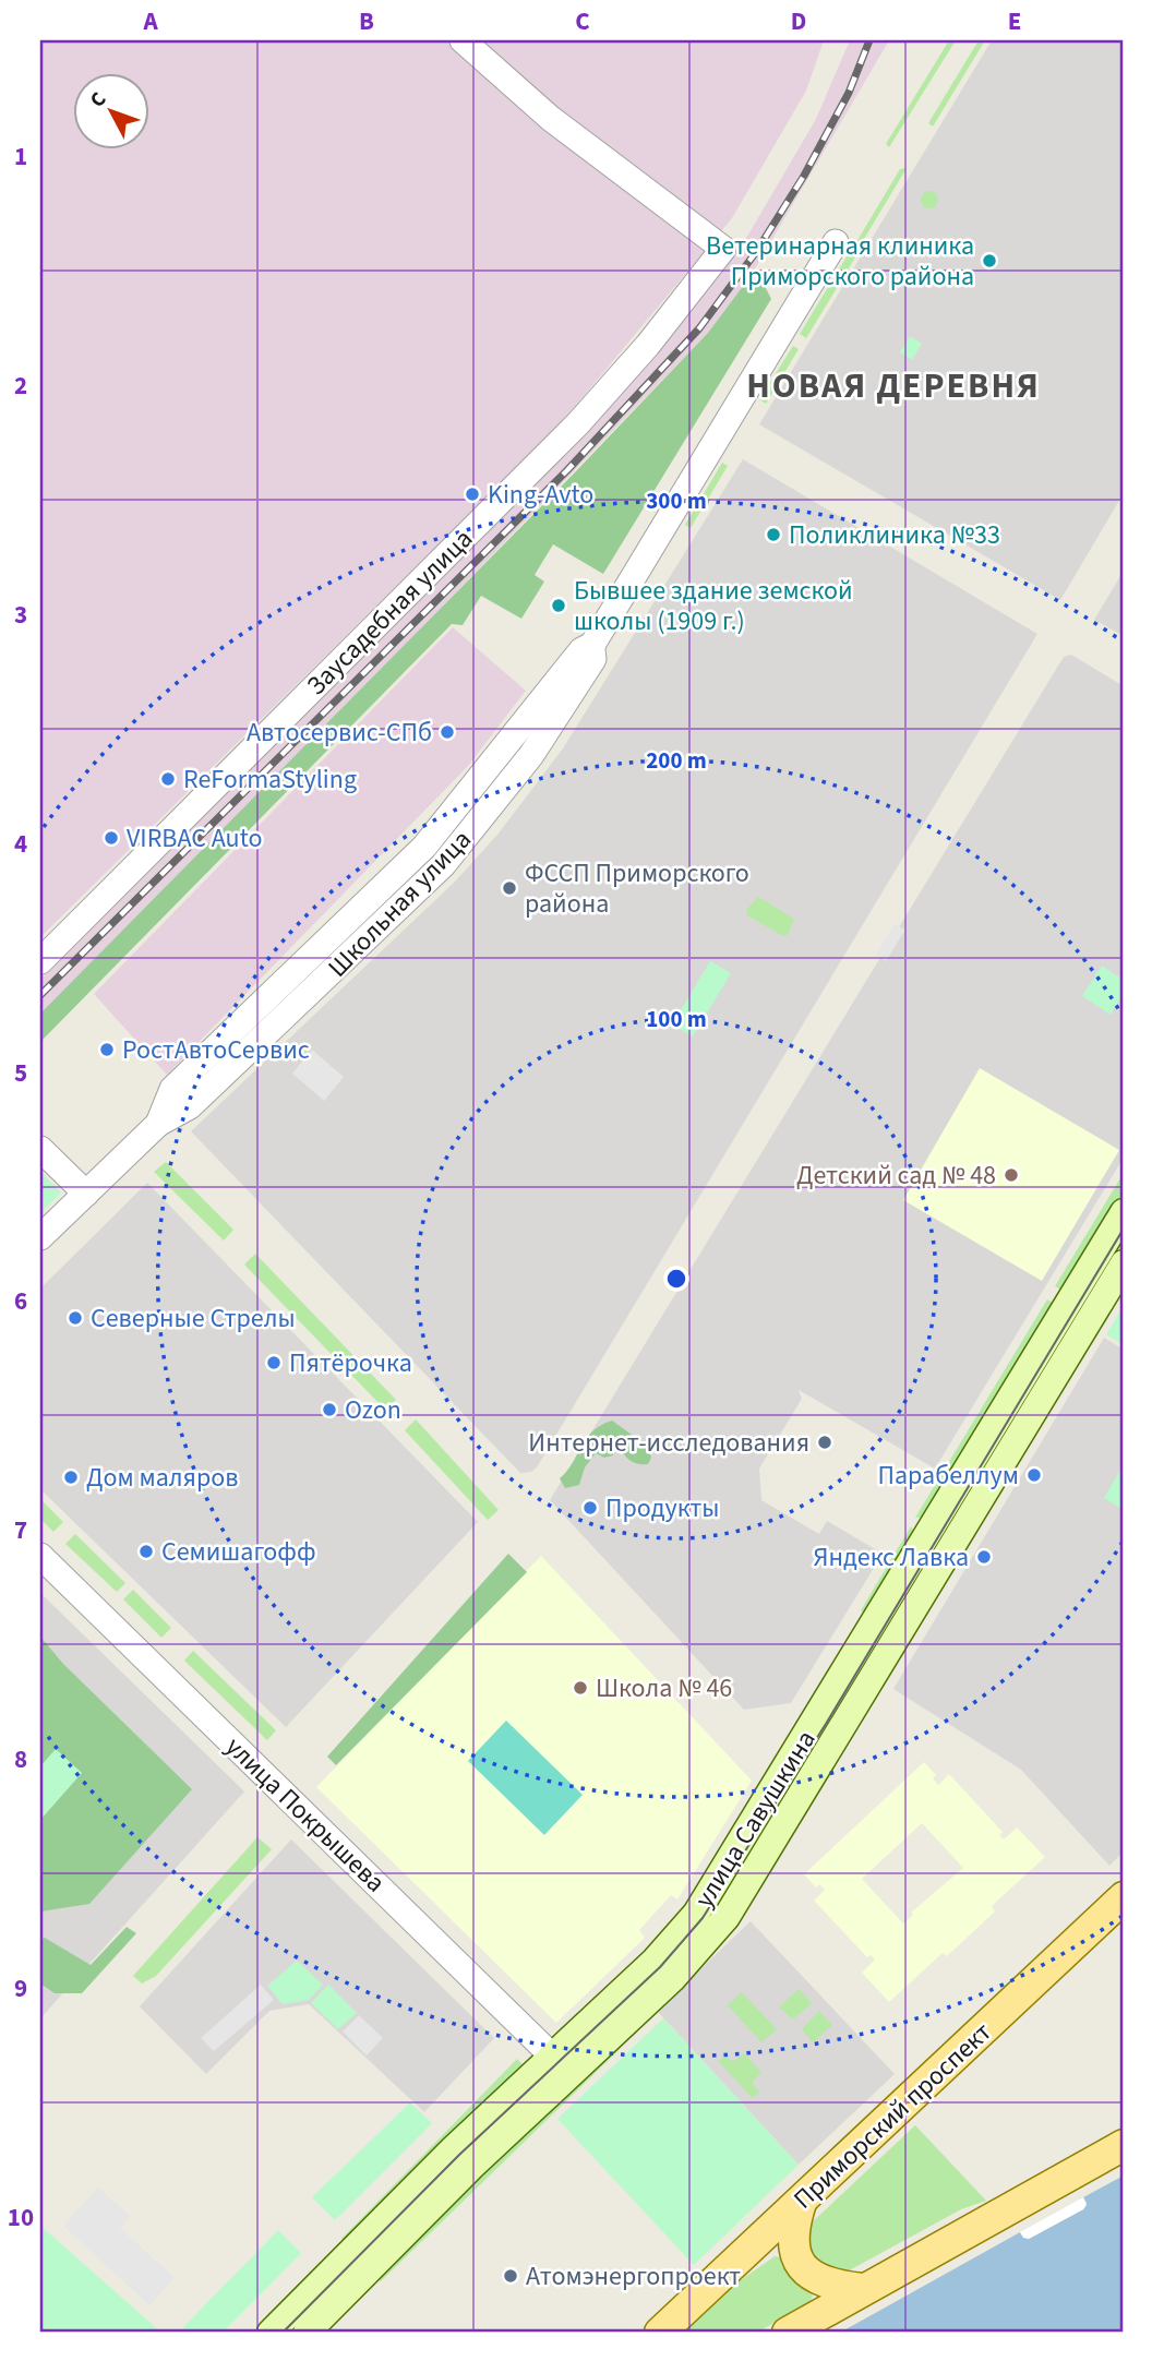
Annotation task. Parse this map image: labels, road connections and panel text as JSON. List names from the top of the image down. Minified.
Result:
{"streets":{"main road":["улица Савушкина","Приморский проспект"],"street":["Заусадебная улица","Школьная улица","улица Покрышева"]},"crossings":[["улица Покрышева","улица Савушкина"]],"districts":["НОВАЯ ДЕРЕВНЯ"],"places":["Ветеринарная клиника Приморского района","King-Avto","Поликлиника №33","Бывшее здание земской школы (1909 г.)","Автосервис-СПб","ReFormaStyling","VIRBAC Auto","ФССП Приморского района","РостАвтоСервис","Детский сад № 48","Северные Стрелы","Пятёрочка","Ozon","Интернет-исследования","Парабеллум","Дом маляров","Продукты","Семишагофф","Яндекс Лавка","Школа № 46","Атомэнергопроект"],"north":"top left","grid":{"columns":["A","B","C","D","E"],"rows":["1","2","3","4","5","6","7","8","9","10"]},"rings":["300 m","200 m","100 m"]}
